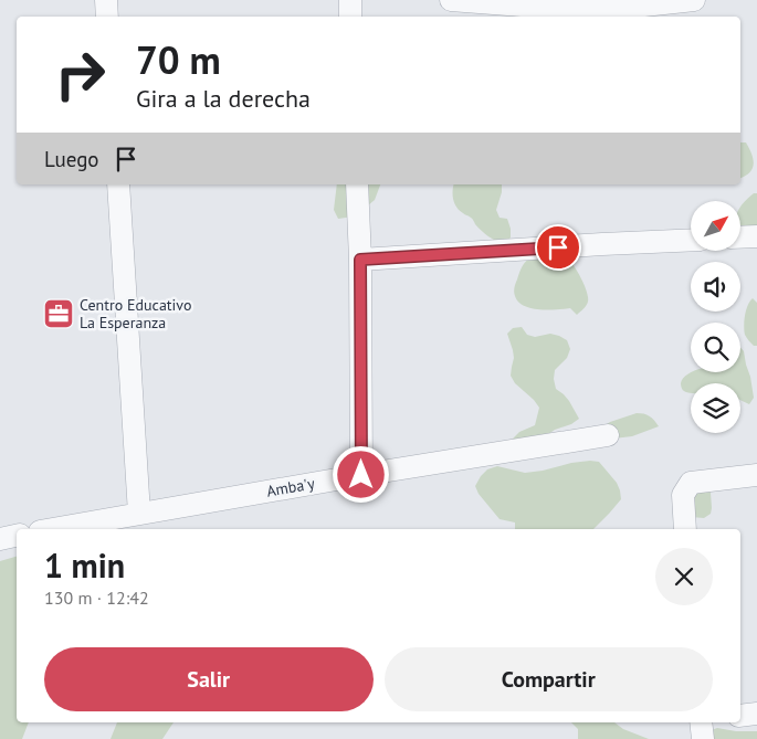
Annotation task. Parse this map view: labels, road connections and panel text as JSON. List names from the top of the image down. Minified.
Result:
{"streets":{"street":["Amba'y"]},"places":{"office":["Centro Educativo La Esperanza"]},"north":"top right","page":{"turn":["70 m","Gira a la derecha"],"then":"Luego","heading":["1 min","130 m · 12:42"],"buttons":["Salir","Compartir"]}}
